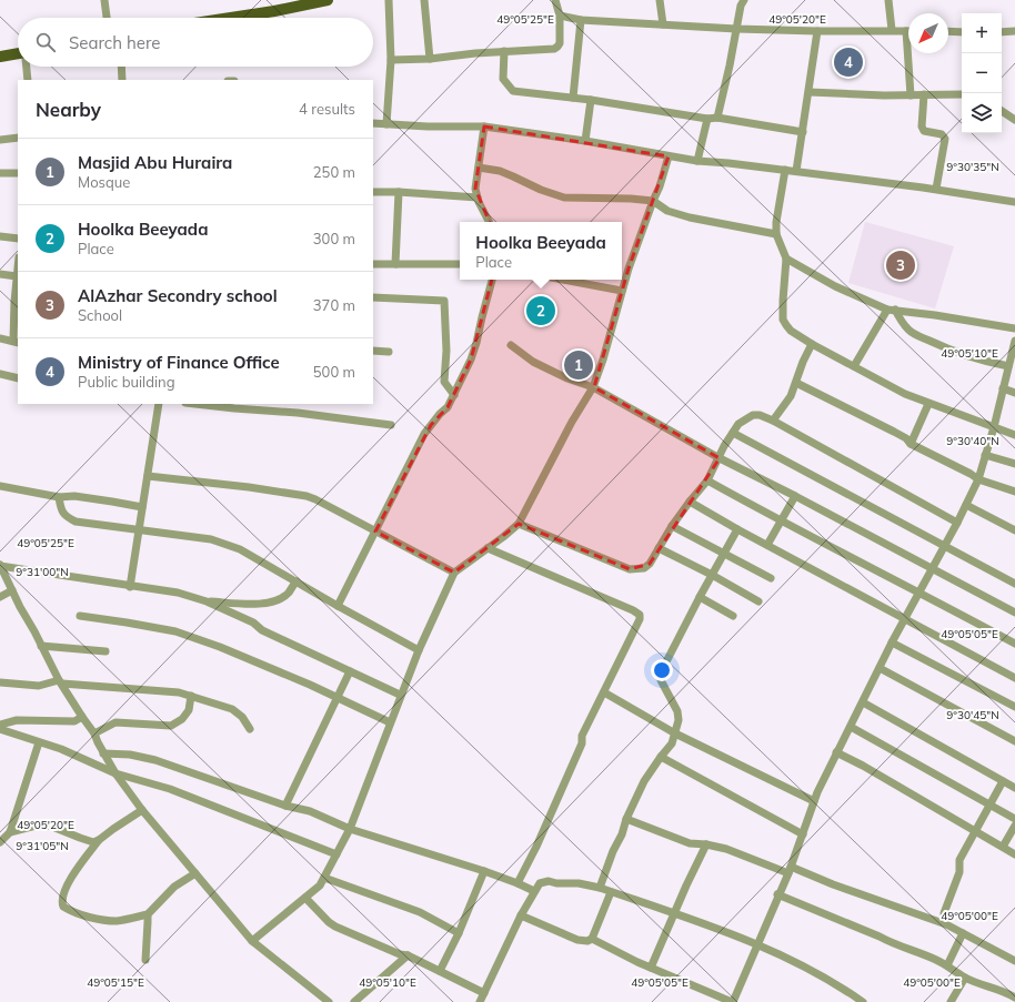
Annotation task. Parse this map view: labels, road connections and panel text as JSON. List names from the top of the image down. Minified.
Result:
{"north":"bottom left","page":{"map_buttons":["+","−"],"search":"Search here","pins":["4","3","2","1"],"heading":["Nearby","4 results"],"list":[{"mark":"1","name":"Masjid Abu Huraira","note":"Mosque","value":"250 m"},{"mark":"2","name":"Hoolka Beeyada","note":"Place","value":"300 m"},{"mark":"3","name":"AlAzhar Secondry school","note":"School","value":"370 m"},{"mark":"4","name":"Ministry of Finance Office","note":"Public building","value":"500 m"}],"popup":["Hoolka Beeyada","Place"]},"coordinates":["49°05'25\"E","49°05'20\"E","9°30'35\"N","49°05'10\"E","9°30'40\"N","9°31'00\"N","49°05'05\"E","9°30'45\"N","9°31'05\"N","49°05'00\"E","49°05'15\"E"]}
